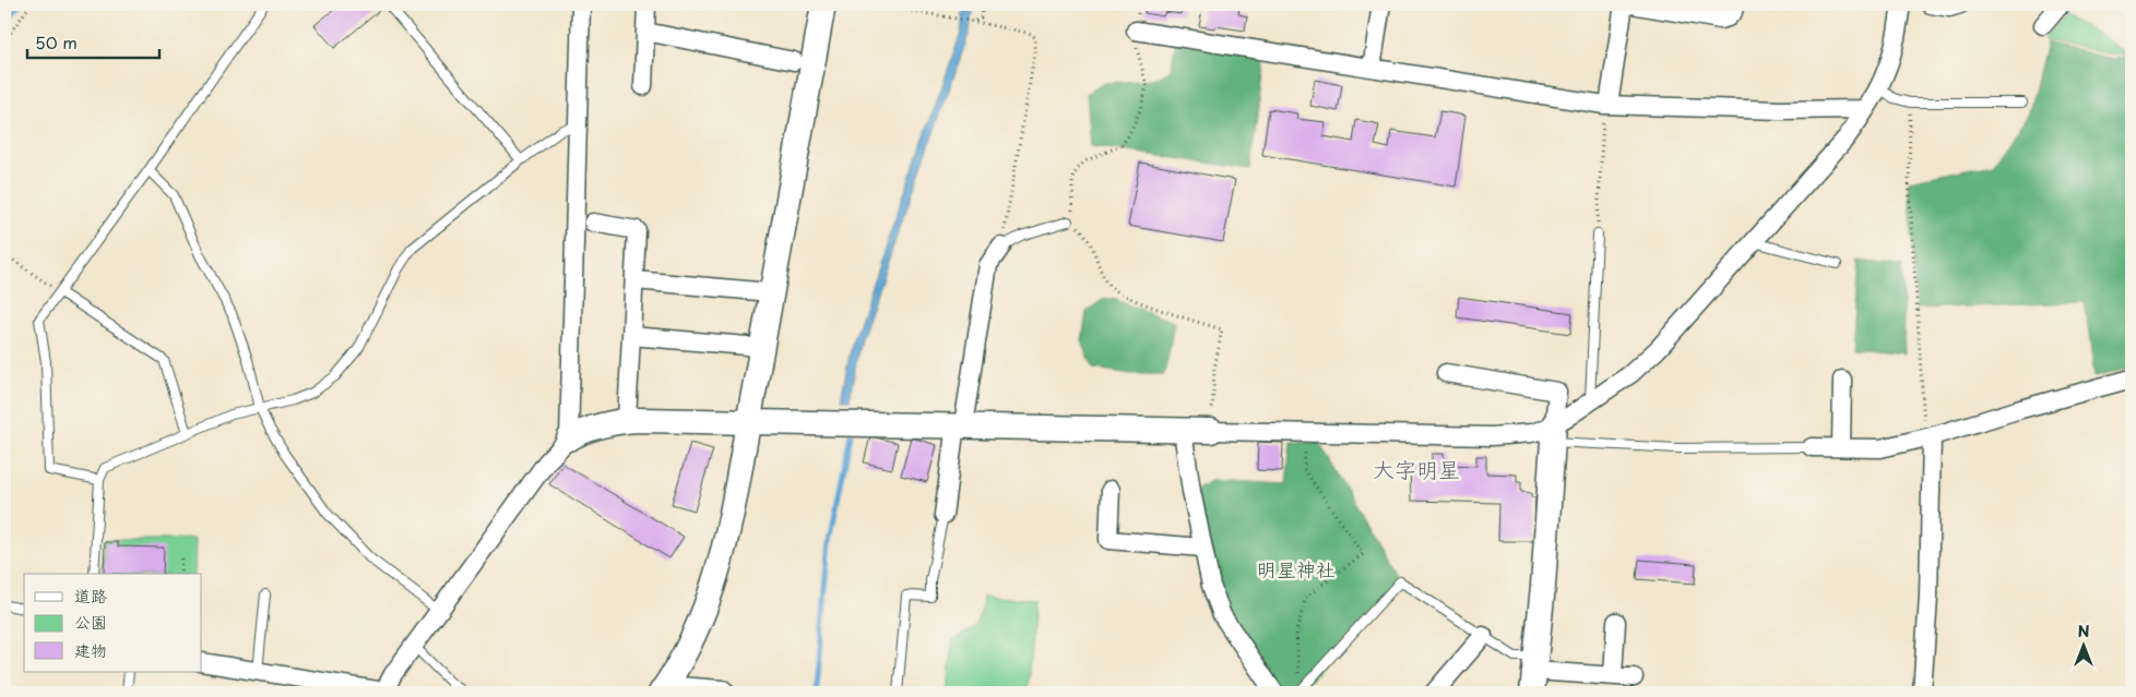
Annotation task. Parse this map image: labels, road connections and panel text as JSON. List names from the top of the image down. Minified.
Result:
{"districts":["大字明星"],"parks":["明星神社"],"legend":["道路","公園","建物"],"scale_bar":"50 m","north":"top"}
